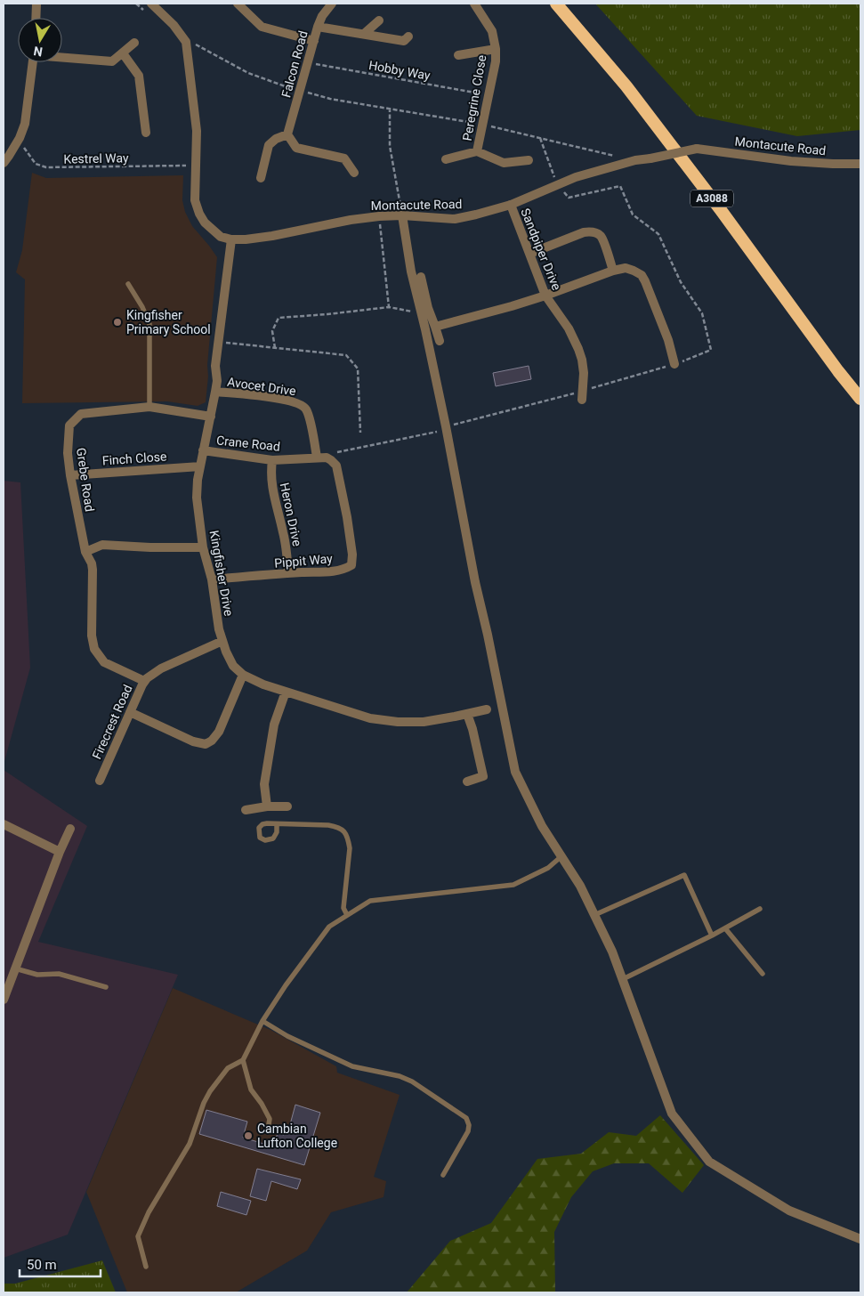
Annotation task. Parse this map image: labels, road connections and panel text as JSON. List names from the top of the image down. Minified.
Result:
{"streets":{"highway":["A3088"],"street":["Falcon Road","Peregrine Close","Montacute Road","Sandpiper Drive","Avocet Drive","Crane Road","Finch Close","Grebe Road","Heron Drive","Pippit Way","Kingfisher Drive","Firecrest Road"],"path":["Hobby Way","Kestrel Way"]},"crossings":[["Falcon Road","Hobby Way"],["Hobby Way","Peregrine Close"],["Montacute Road","Sandpiper Drive"],["Montacute Road","Kingfisher Drive"],["Avocet Drive","Crane Road"],["Avocet Drive","Pippit Way"],["Avocet Drive","Kingfisher Drive"],["Crane Road","Heron Drive"],["Crane Road","Pippit Way"],["Crane Road","Kingfisher Drive"],["Finch Close","Grebe Road"],["Finch Close","Kingfisher Drive"],["Grebe Road","Kingfisher Drive"],["Grebe Road","Firecrest Road"],["Heron Drive","Pippit Way"],["Pippit Way","Kingfisher Drive"],["Kingfisher Drive","Firecrest Road"]],"places":["Kingfisher Primary School","Cambian Lufton College"],"scale_bar":"50 m","north":"bottom"}
